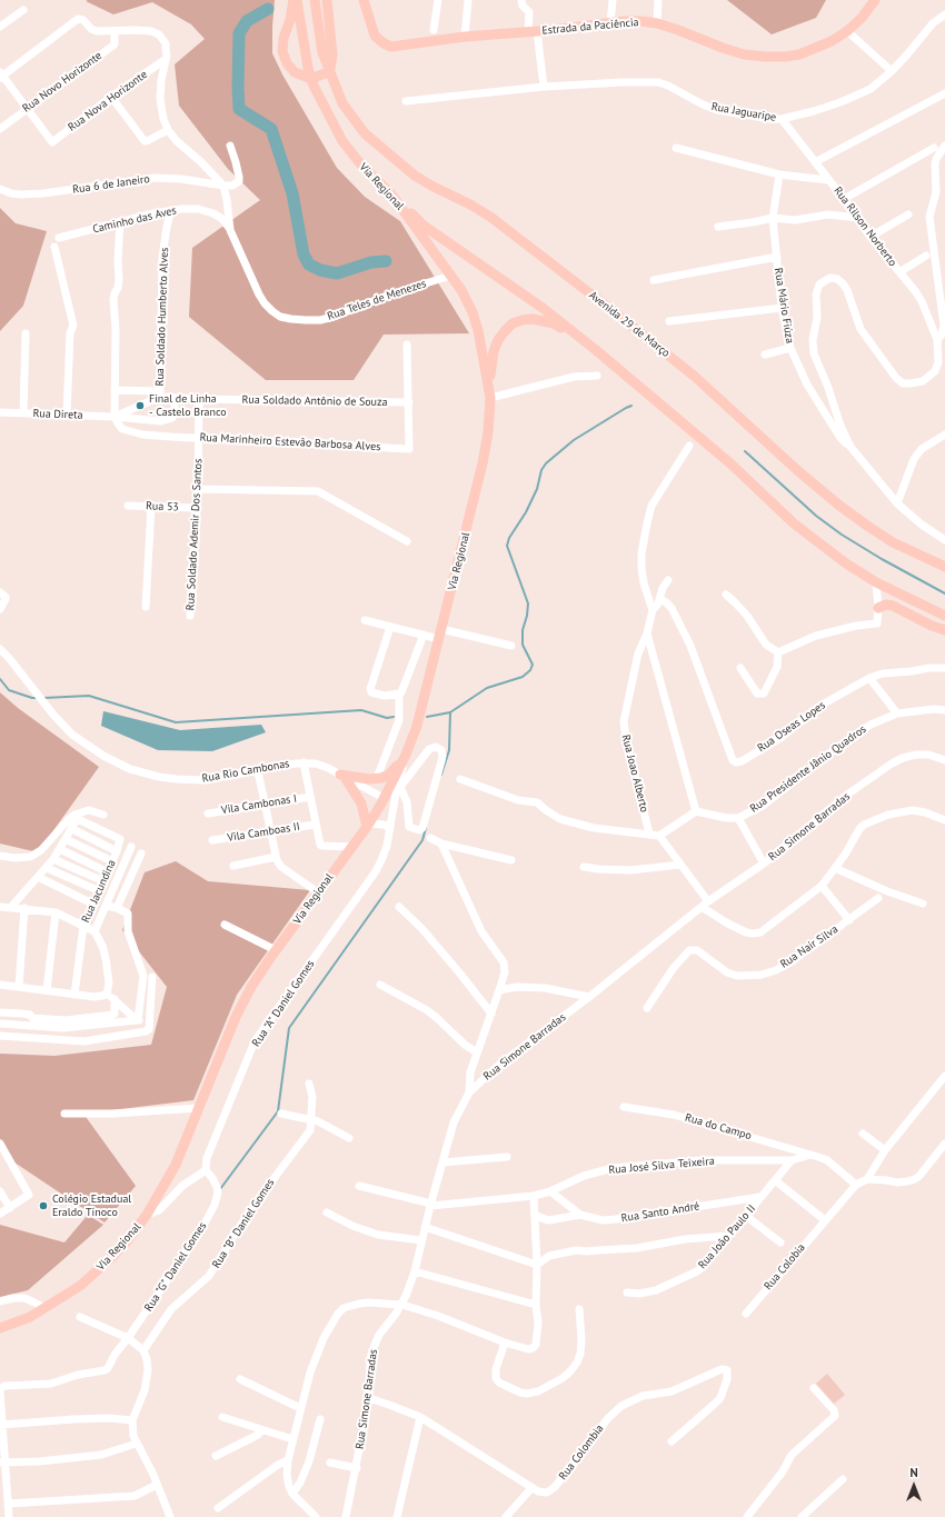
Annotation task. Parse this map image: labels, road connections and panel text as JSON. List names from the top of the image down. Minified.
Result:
{"streets":{"main road":["Estrada da Paciência","Via Regional","Avenida 29 de Março"],"street":["Rua Novo Horizonte","Rua Nova Horizonte","Rua Jaguaripe","Rua 6 de Janeiro","Caminho das Aves","Rua Rilson Norberto","Rua Teles de Menezes","Rua Mário Fiúza","Rua Soldado Humberto Alves","Rua Soldado Antônio de Souza","Rua Direta","Rua Marinheiro Estevão Barbosa Alves","Rua 53","Rua Soldado Ademir Dos Santos","Rua Oseas Lopes","Rua Presidente Jânio Quadros","Rua Rio Cambonas","Rua Joao Alberto","Vila Cambonas I","Rua Simone Barradas","Vila Camboas II","Rua Jacundina","Rua Nair Silva","Rua \"A\" Daniel Gomes","Rua do Campo","Rua José Silva Teixeira","Rua Santo André","Rua \"B\" Daniel Gomes","Rua João Paulo II","Rua \"G\" Daniel Gomes","Rua Colobia","Rua Colombia"]},"crossings":[["Rua Novo Horizonte","Rua Nova Horizonte"],["Rua Jaguaripe","Rua Rilson Norberto"],["Rua 6 de Janeiro","Rua Teles de Menezes"],["Via Regional","Rua Teles de Menezes"],["Via Regional","Rua Rio Cambonas"],["Via Regional","Rua \"A\" Daniel Gomes"],["Caminho das Aves","Rua Teles de Menezes"],["Caminho das Aves","Rua Soldado Humberto Alves"],["Rua Soldado Humberto Alves","Rua Soldado Antônio de Souza"],["Rua Soldado Humberto Alves","Rua Direta"],["Rua Soldado Antônio de Souza","Rua Direta"],["Rua Soldado Antônio de Souza","Rua Marinheiro Estevão Barbosa Alves"],["Rua Soldado Antônio de Souza","Rua Soldado Ademir Dos Santos"],["Rua Direta","Rua Marinheiro Estevão Barbosa Alves"],["Rua Marinheiro Estevão Barbosa Alves","Rua Soldado Ademir Dos Santos"],["Rua 53","Rua Soldado Ademir Dos Santos"],["Rua Simone Barradas","Rua José Silva Teixeira"],["Rua Simone Barradas","Rua Colombia"],["Rua \"A\" Daniel Gomes","Rua \"G\" Daniel Gomes"],["Rua do Campo","Rua Colobia"],["Rua José Silva Teixeira","Rua João Paulo II"],["Rua Santo André","Rua João Paulo II"]],"places":["Final de Linha - Castelo Branco","Colégio Estadual Eraldo Tinoco"],"north":"top"}
